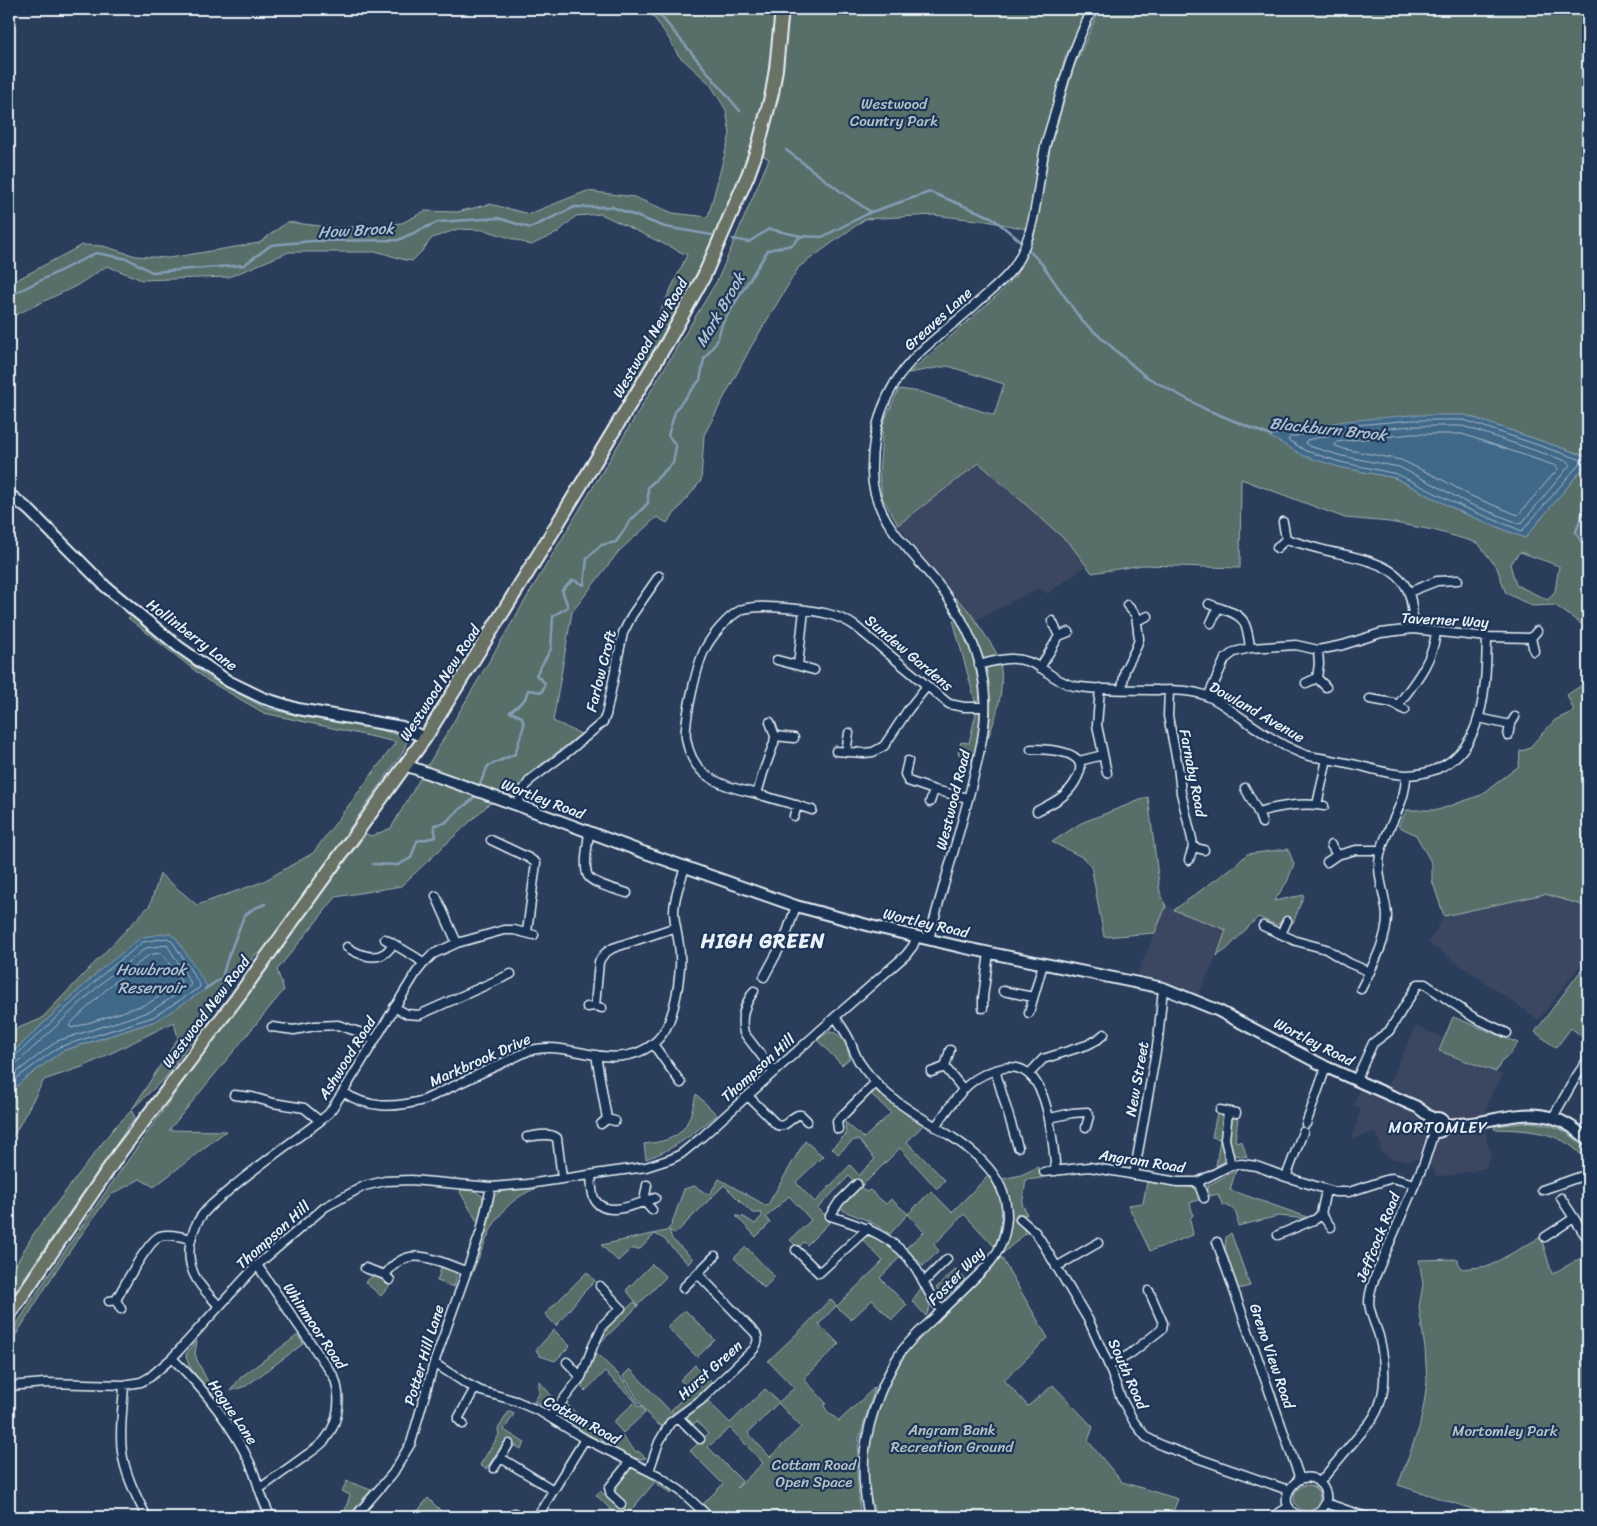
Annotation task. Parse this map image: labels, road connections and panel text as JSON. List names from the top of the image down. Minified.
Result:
{"streets":{"highway":["Westwood New Road"],"street":["Greaves Lane","Taverner Way","Hollinberry Lane","Sundew Gardens","Farlow Croft","Dowland Avenue","Farnaby Road","Wortley Road","Westwood Road","Ashwood Road","Markbrook Drive","Thompson Hill","New Street","Angram Road","Jeffcock Road","Foster Way","Whinmoor Road","Potter Hill Lane","Greno View Road","Hurst Green","South Road","Hague Lane","Cottam Road"]},"crossings":[["Greaves Lane","Dowland Avenue"],["Greaves Lane","Westwood Road"],["Westwood New Road","Hollinberry Lane"],["Westwood New Road","Wortley Road"],["Taverner Way","Dowland Avenue"],["Sundew Gardens","Westwood Road"],["Farlow Croft","Wortley Road"],["Dowland Avenue","Farnaby Road"],["Dowland Avenue","Westwood Road"],["Wortley Road","Westwood Road"],["Wortley Road","Markbrook Drive"],["Wortley Road","Thompson Hill"],["Wortley Road","New Street"],["Wortley Road","Jeffcock Road"],["Ashwood Road","Markbrook Drive"],["Ashwood Road","Thompson Hill"],["Thompson Hill","Foster Way"],["Thompson Hill","Whinmoor Road"],["Thompson Hill","Potter Hill Lane"],["Thompson Hill","Hague Lane"],["New Street","Angram Road"],["Whinmoor Road","Hague Lane"],["Potter Hill Lane","Cottam Road"],["Hurst Green","Cottam Road"]],"districts":["HIGH GREEN","MORTOMLEY"],"water":["How Brook","Mark Brook","Blackburn Brook","Howbrook Reservoir"],"parks":["Westwood Country Park","Angram Bank Recreation Ground","Mortomley Park","Cottam Road Open Space"]}
